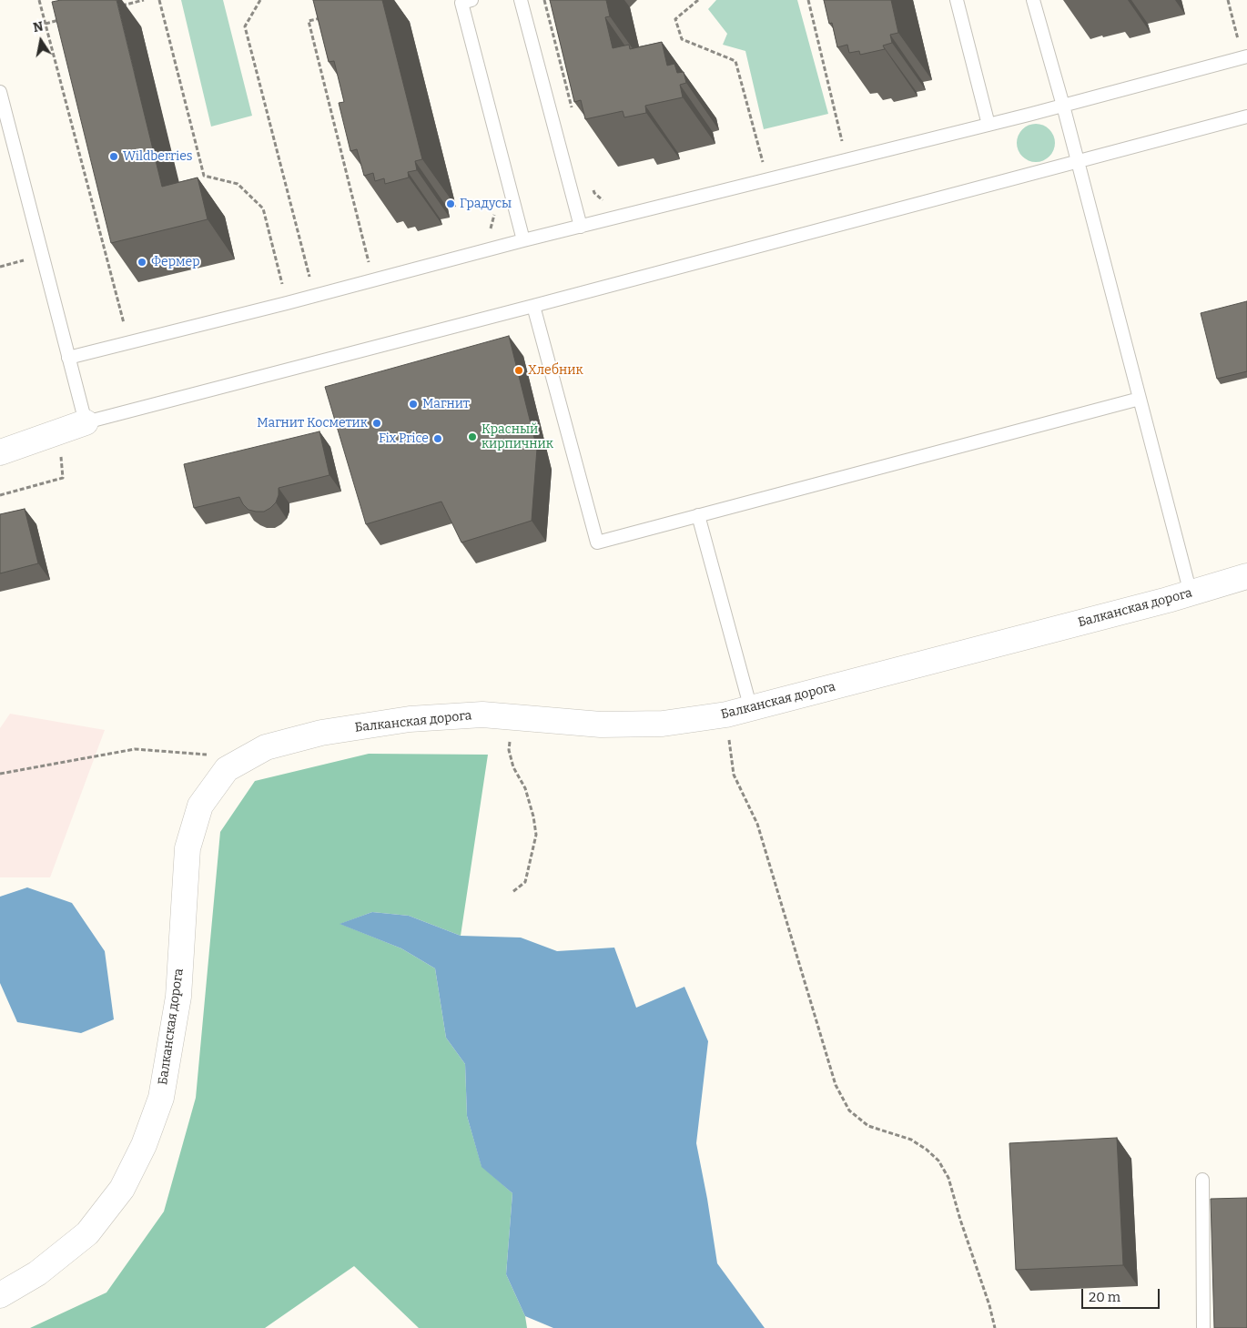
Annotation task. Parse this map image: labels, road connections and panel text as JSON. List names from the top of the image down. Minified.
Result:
{"streets":{"street":["Балканская дорога"]},"places":["Wildberries","Градусы","Фермер","Хлебник","Магнит","Магнит Косметик","Красный кирпичник","Fix Price"],"scale_bar":"20 m","north":"top"}
